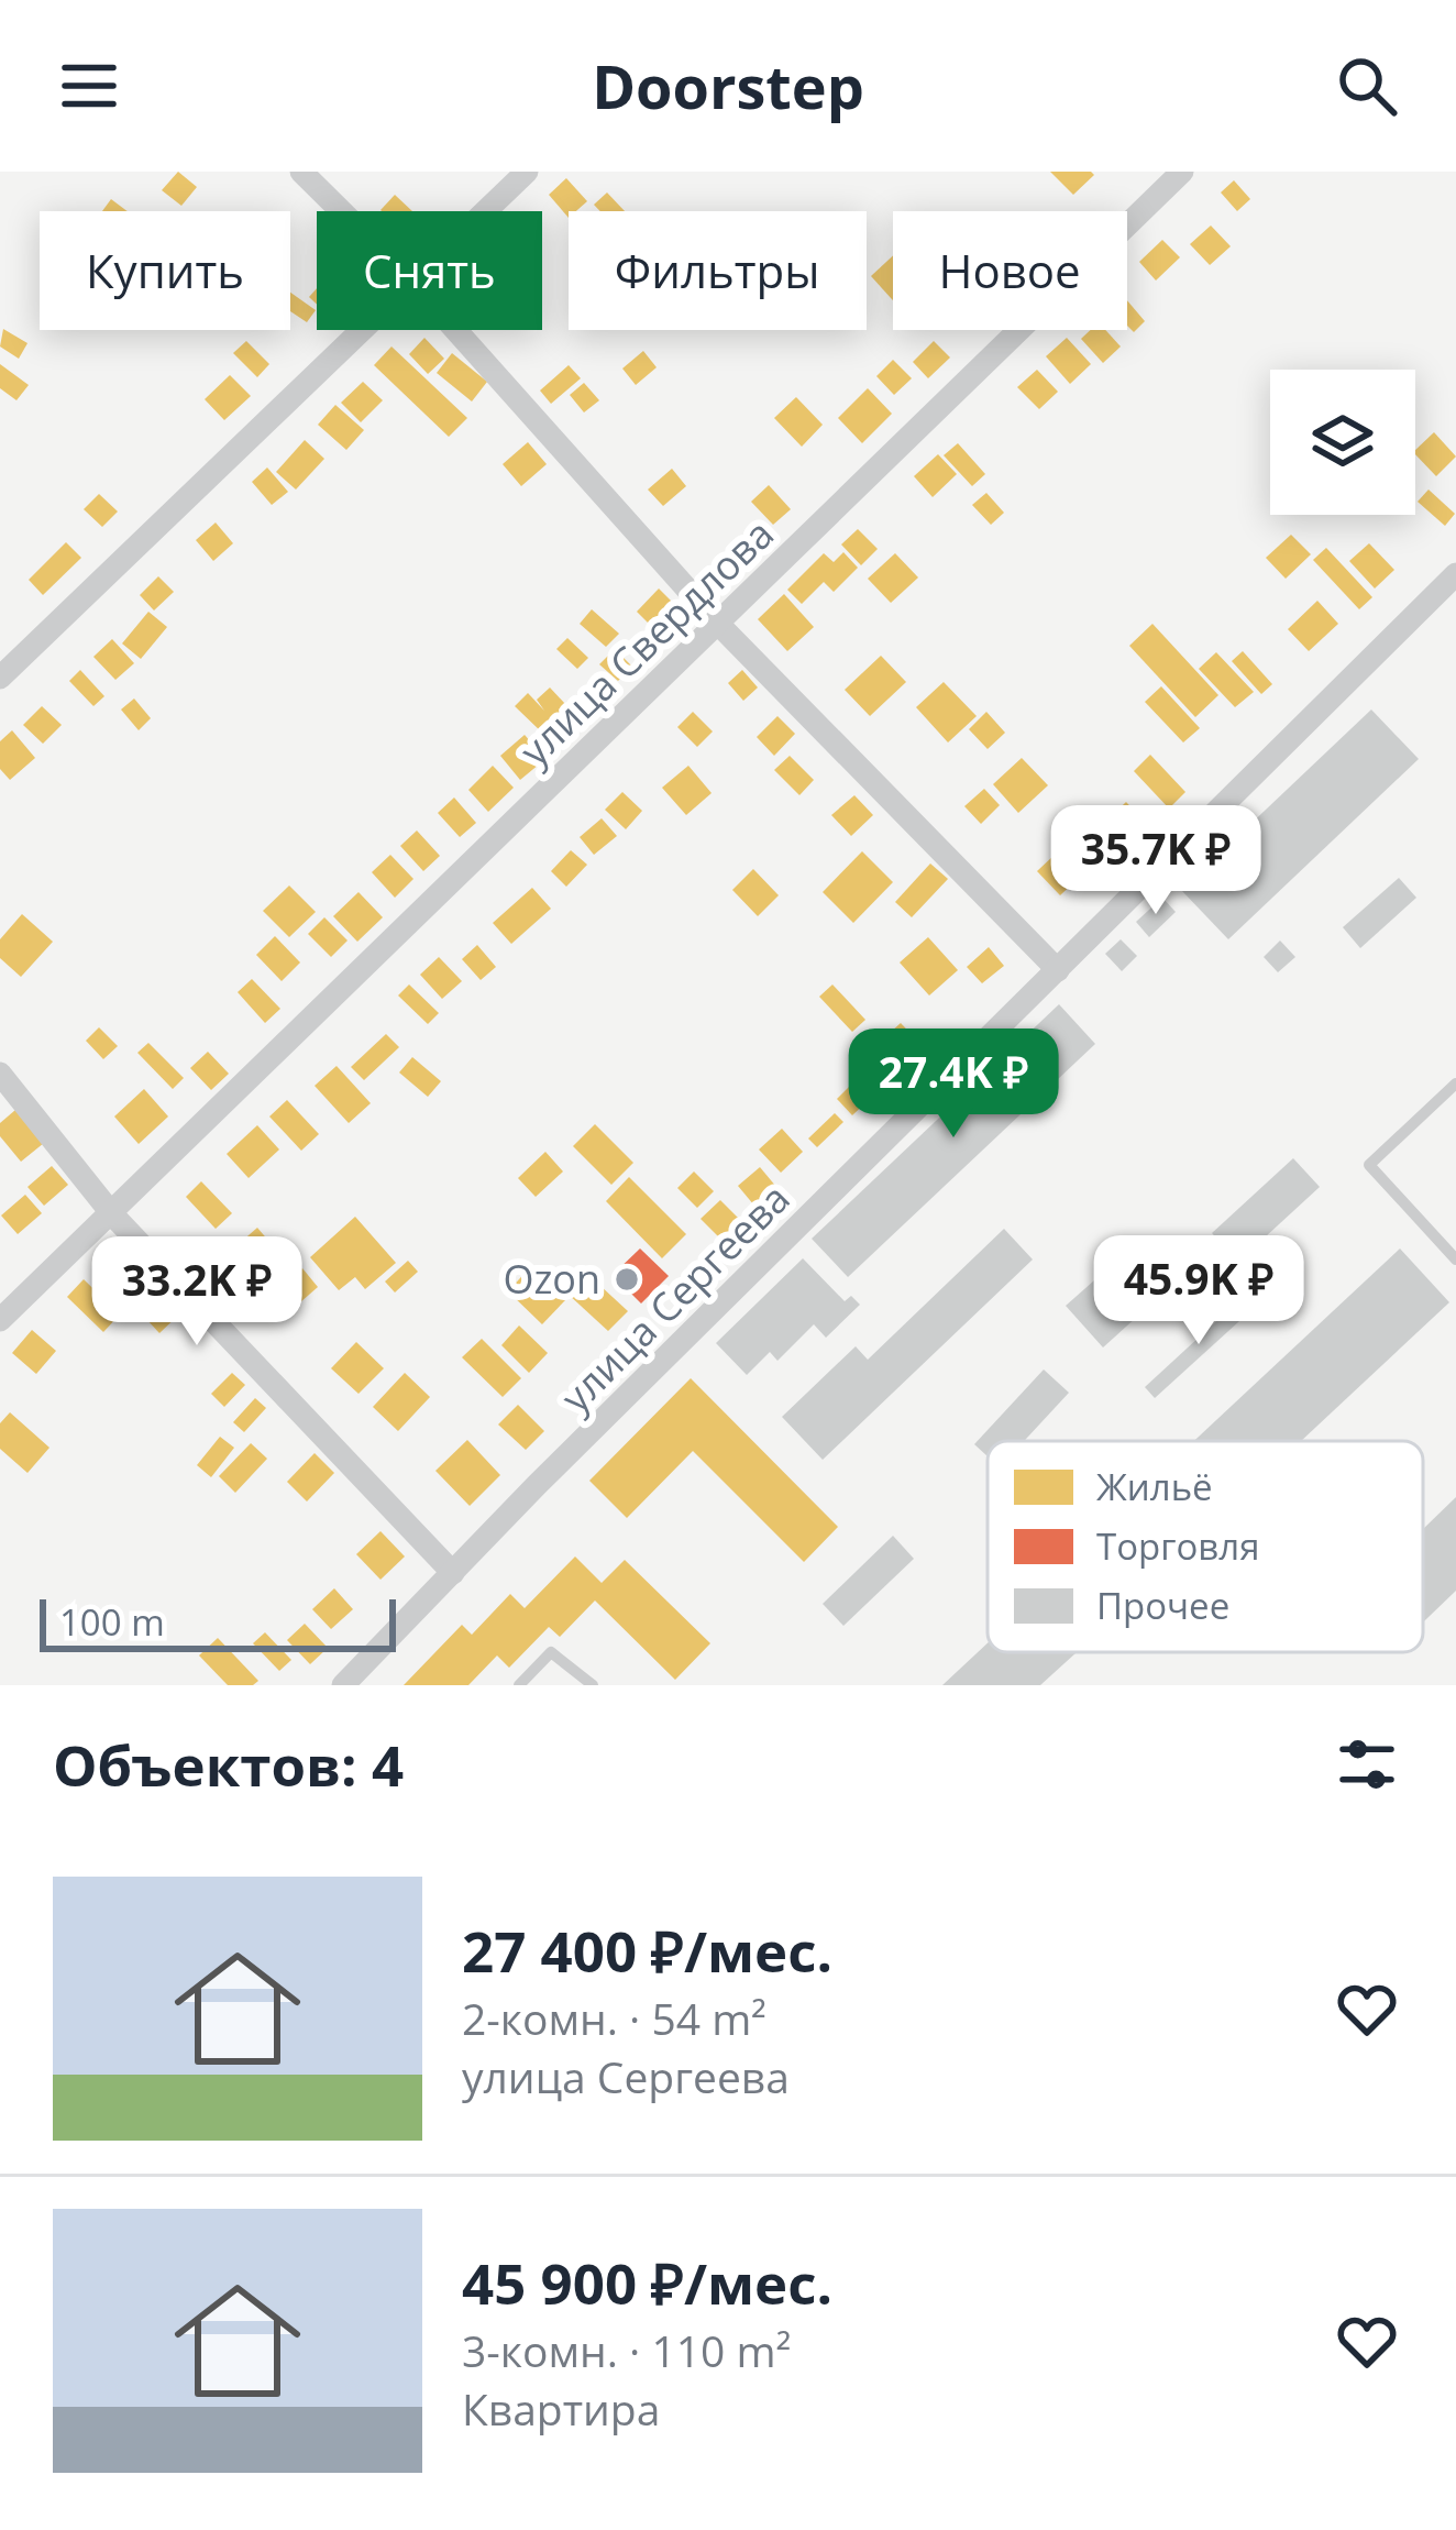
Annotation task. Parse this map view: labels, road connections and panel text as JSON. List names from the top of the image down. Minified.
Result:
{"streets":{"street":["улица Свердлова","улица Сергеева"]},"places":["Ozon"],"legend":["Жильё","Торговля","Прочее"],"scale_bar":"100 m","page":{"header":"Doorstep","chip":["Купить","Снять","Фильтры","Новое"],"price":["35.7K ₽","27.4K ₽","45.9K ₽","33.2K ₽"],"scale":"100 m","heading":"Объектов: 4","list":[{"name":"27 400 ₽/мес.","note":"2-комн. · 54 m² · улица Сергеева"},{"name":"45 900 ₽/мес.","note":"3-комн. · 110 m² · Квартира"}]}}
